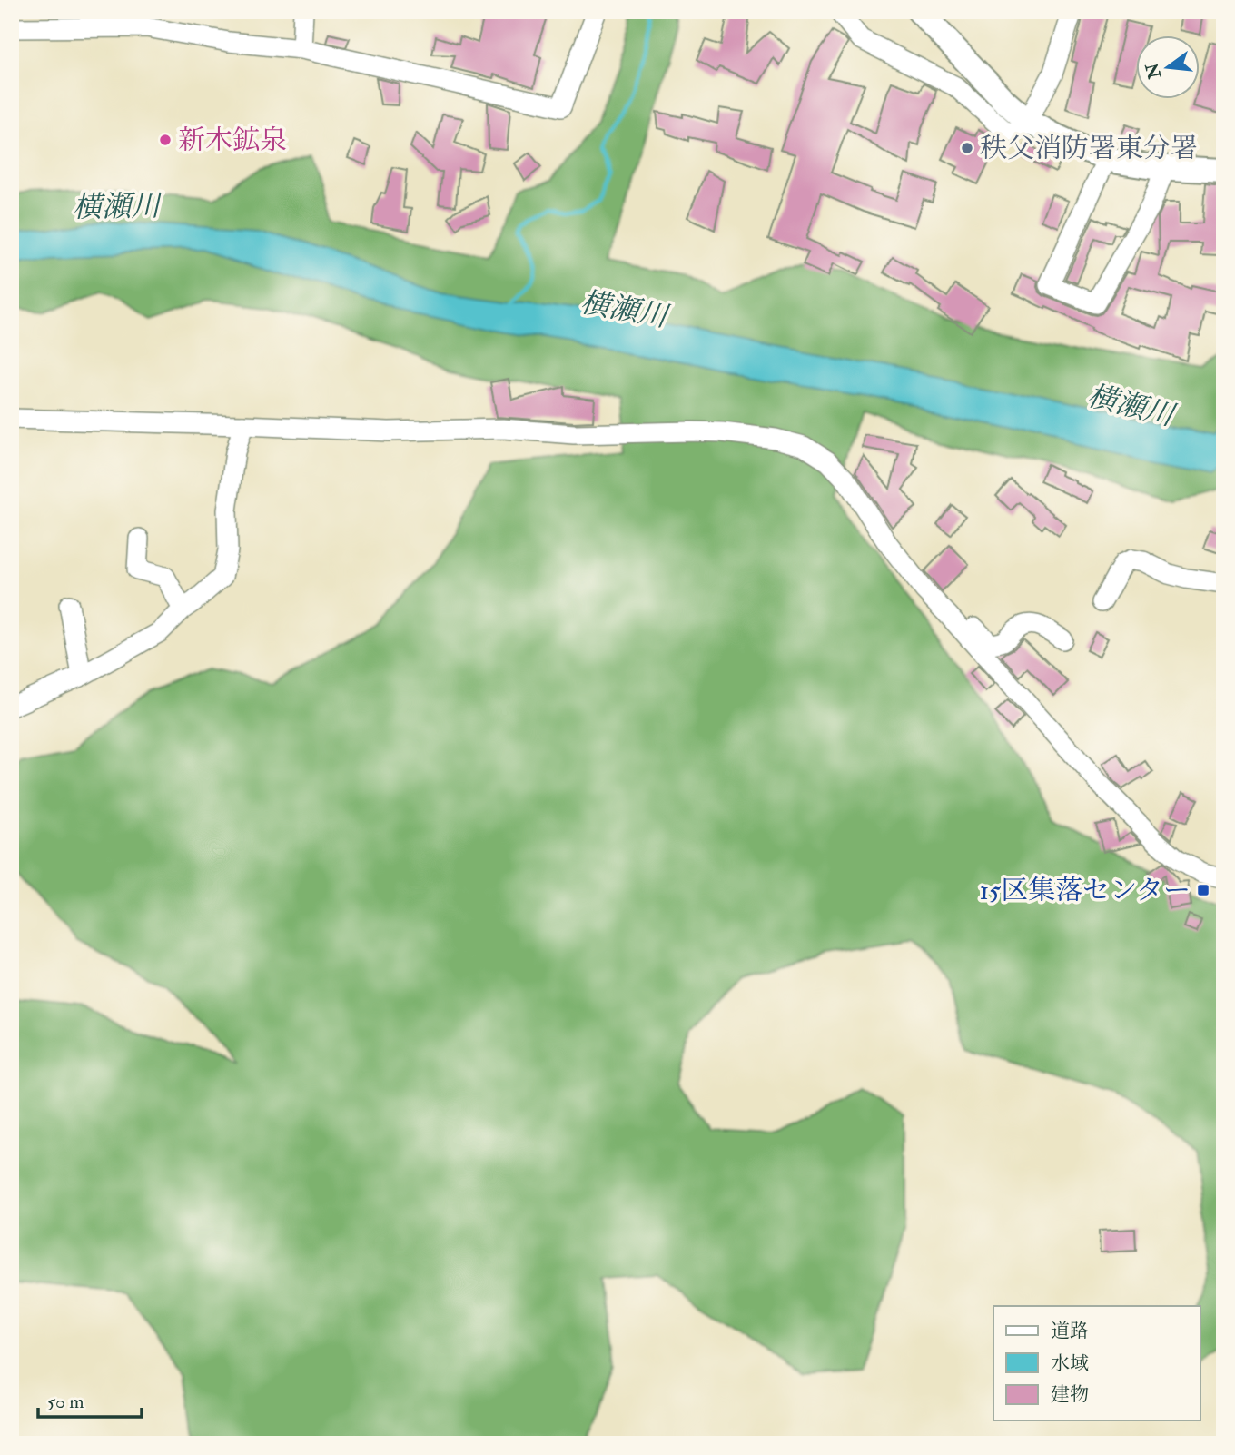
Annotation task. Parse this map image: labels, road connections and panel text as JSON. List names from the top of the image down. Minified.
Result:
{"water":["横瀬川"],"places":{"other":["新木鉱泉","秩父消防署東分署"],"transit":["15区集落センター"]},"legend":["道路","水域","建物"],"scale_bar":"50 m","north":"left"}
